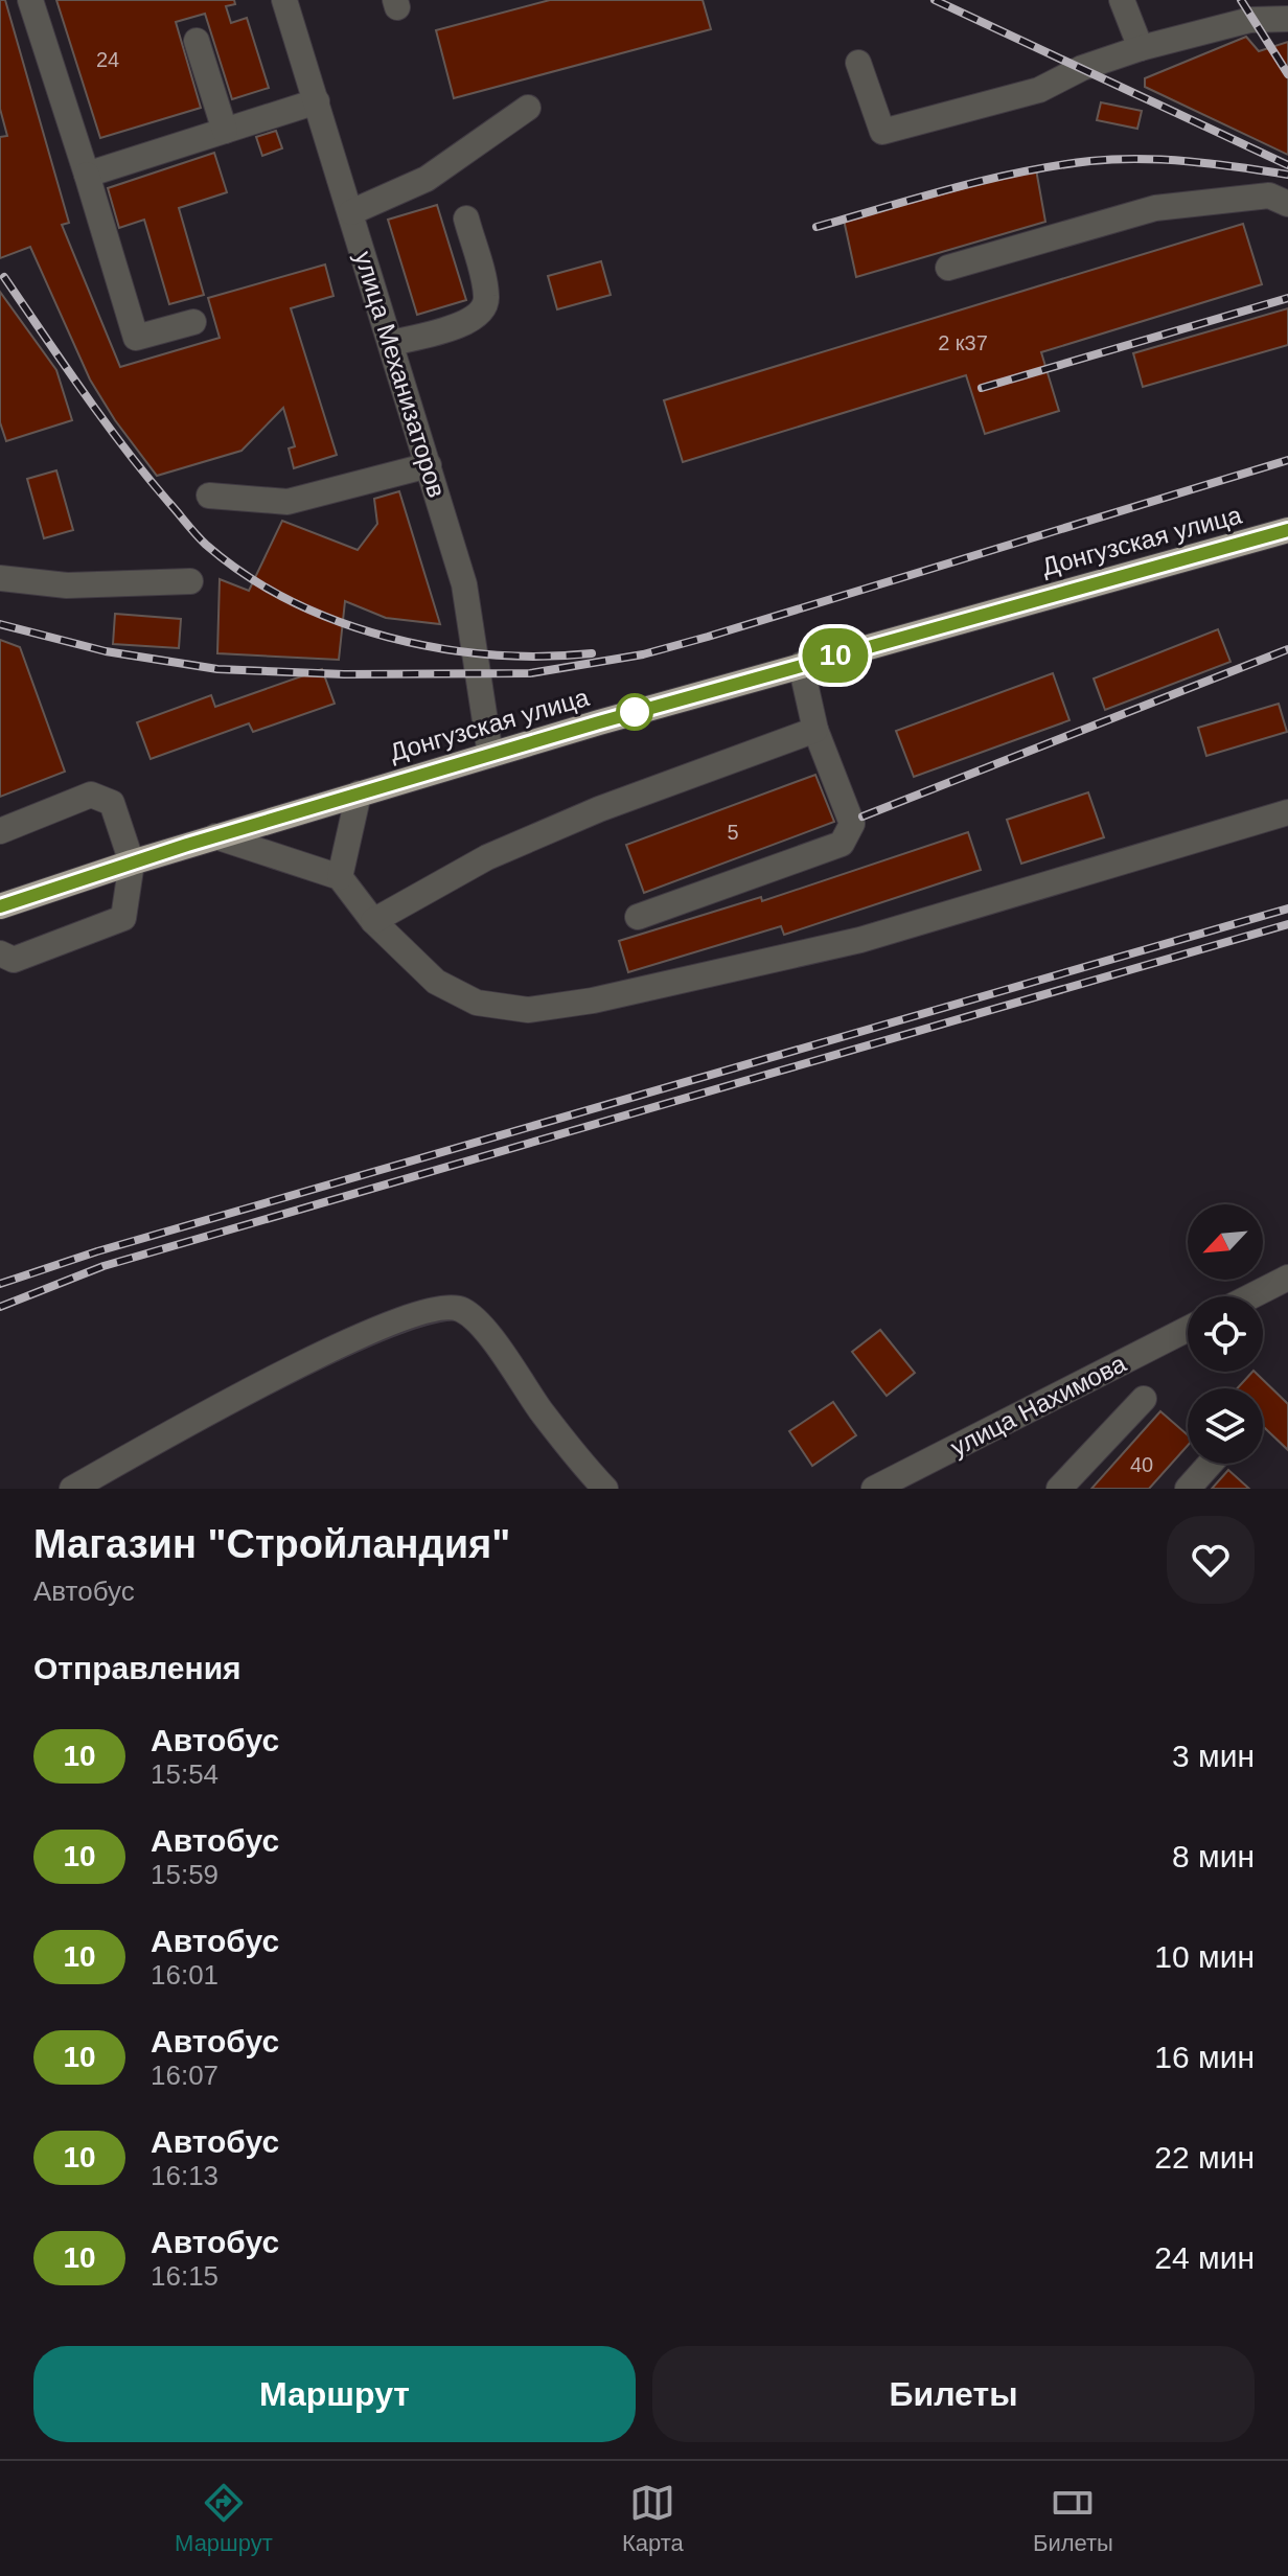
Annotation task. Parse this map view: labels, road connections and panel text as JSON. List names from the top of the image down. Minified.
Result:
{"streets":{"highway":["Донгузская улица"],"street":["улица Механизаторов","улица Нахимова"]},"crossings":[["улица Механизаторов","Донгузская улица"]],"lines":["bus line 10"],"house_numbers":["24","2 к37","5","40"],"north":"bottom left","page":{"on_map":"10","heading":[["Магазин \"Стройландия\"","Автобус"],"Отправления"],"list":[{"mark":"10","name":"Автобус","note":"15:54","value":"3 мин"},{"mark":"10","name":"Автобус","note":"15:59","value":"8 мин"},{"mark":"10","name":"Автобус","note":"16:01","value":"10 мин"},{"mark":"10","name":"Автобус","note":"16:07","value":"16 мин"},{"mark":"10","name":"Автобус","note":"16:13","value":"22 мин"},{"mark":"10","name":"Автобус","note":"16:15","value":"24 мин"}],"buttons":["Маршрут","Билеты"],"tabs":["Маршрут","Карта","Билеты"]}}
